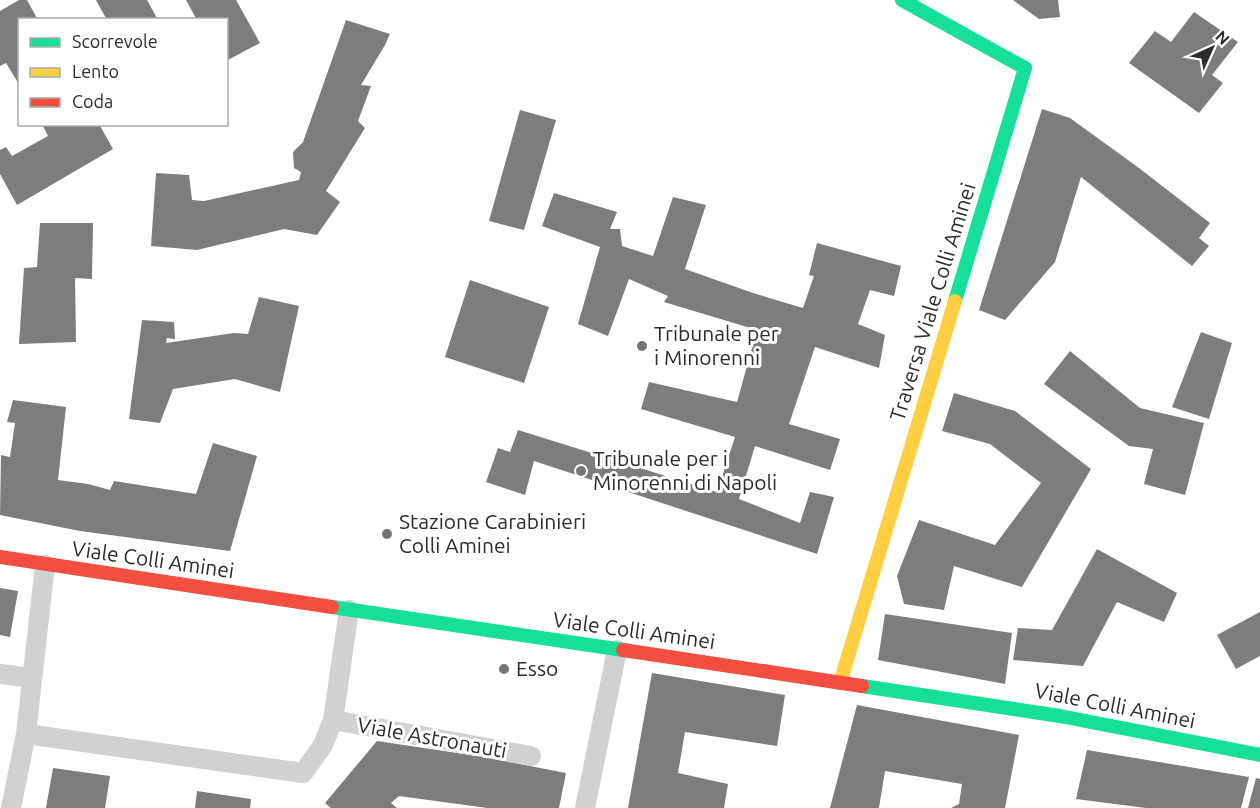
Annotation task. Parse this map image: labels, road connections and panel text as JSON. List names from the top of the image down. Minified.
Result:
{"streets":{"main road":["Traversa Viale Colli Aminei","Viale Colli Aminei"],"street":["Viale Astronauti"]},"crossings":[["Traversa Viale Colli Aminei","Viale Colli Aminei"]],"places":["Tribunale per i Minorenni","Tribunale per i Minorenni di Napoli","Stazione Carabinieri Colli Aminei","Esso"],"legend":["Scorrevole","Lento","Coda"],"north":"top right"}
